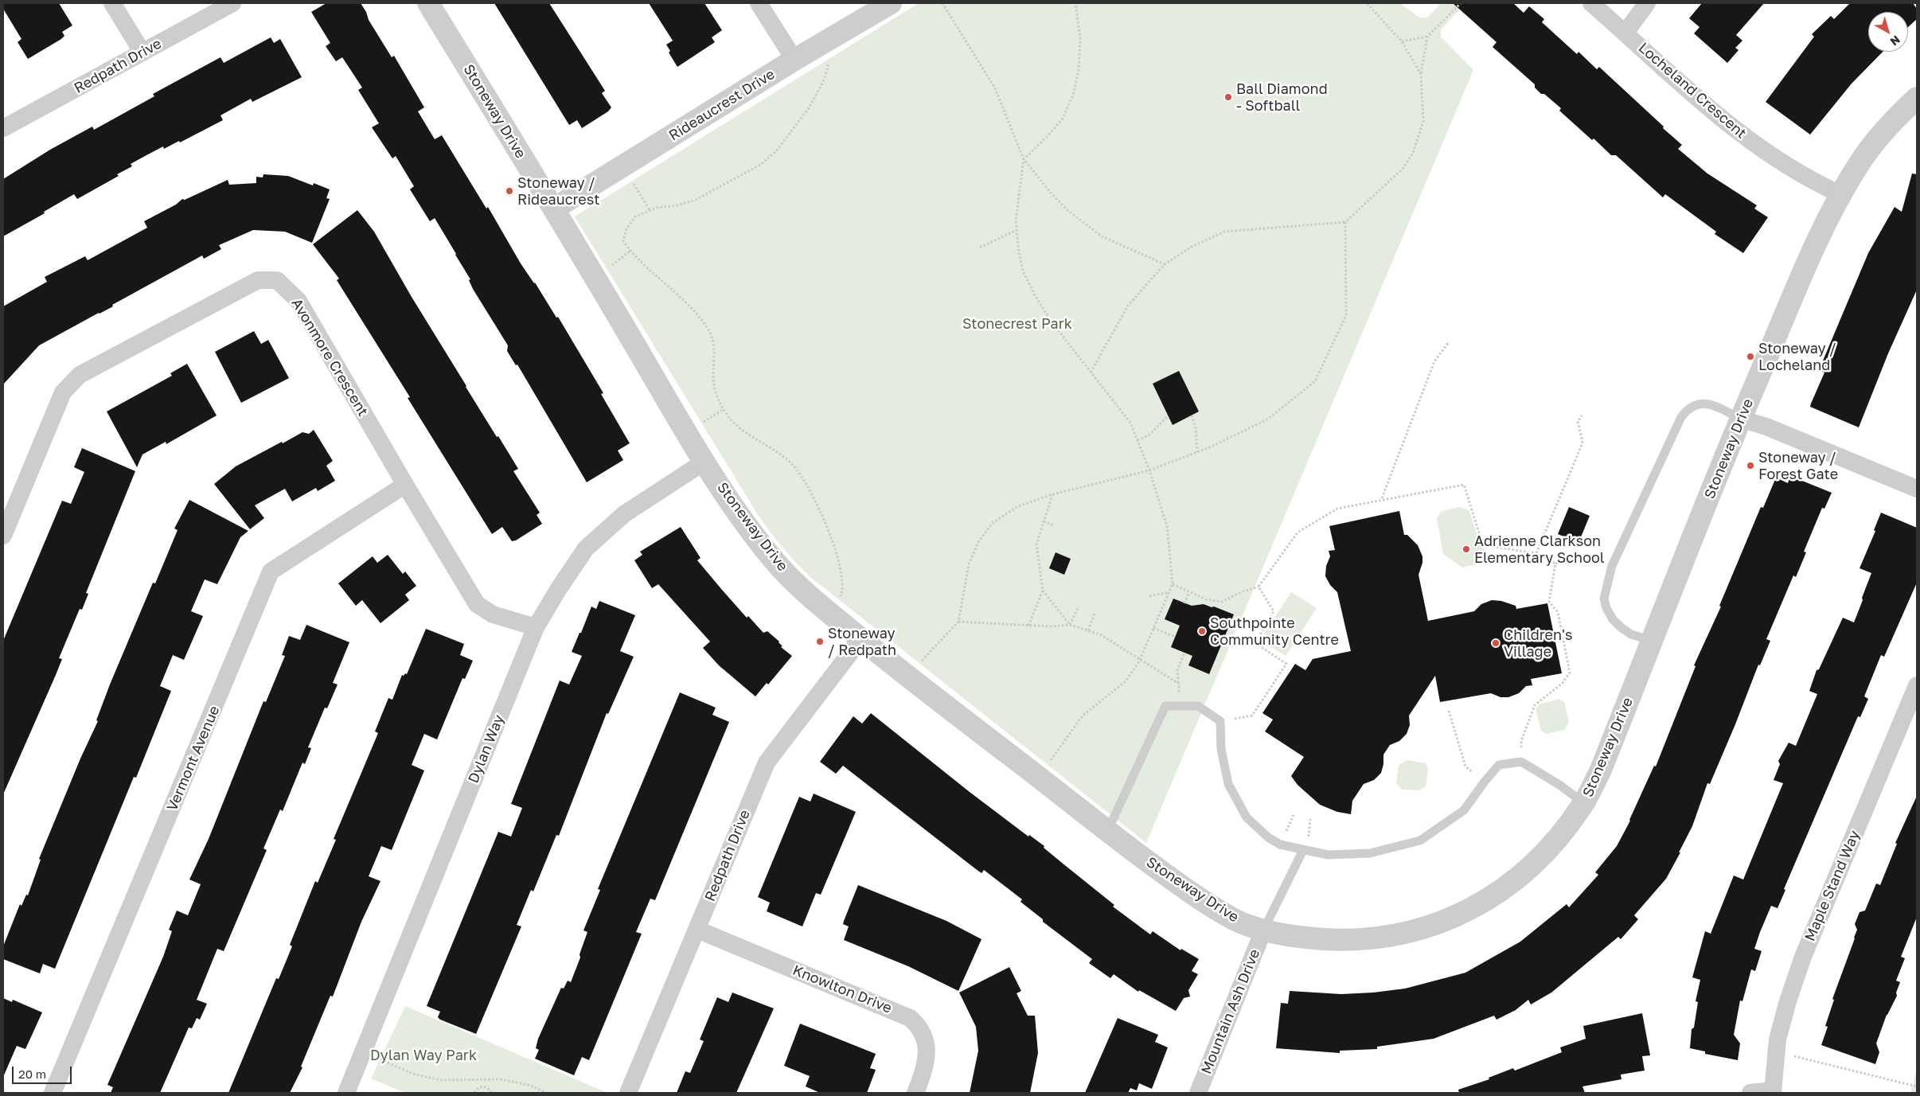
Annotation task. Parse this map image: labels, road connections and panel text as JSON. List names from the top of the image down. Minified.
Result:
{"streets":{"street":["Redpath Drive","Locheland Crescent","Rideaucrest Drive","Stoneway Drive","Avonmore Crescent","Dylan Way","Vermont Avenue","Maple Stand Way","Knowlton Drive","Mountain Ash Drive"]},"crossings":[["Redpath Drive","Stoneway Drive"],["Redpath Drive","Knowlton Drive"],["Locheland Crescent","Stoneway Drive"],["Rideaucrest Drive","Stoneway Drive"],["Stoneway Drive","Dylan Way"],["Stoneway Drive","Mountain Ash Drive"],["Avonmore Crescent","Dylan Way"],["Avonmore Crescent","Vermont Avenue"]],"parks":["Stonecrest Park","Dylan Way Park"],"places":["Ball Diamond - Softball","Stoneway / Rideaucrest","Stoneway / Locheland","Stoneway / Forest Gate","Adrienne Clarkson Elementary School","Southpointe Community Centre","Stoneway / Redpath","Children's Village"],"scale_bar":"20 m","north":"bottom right"}
